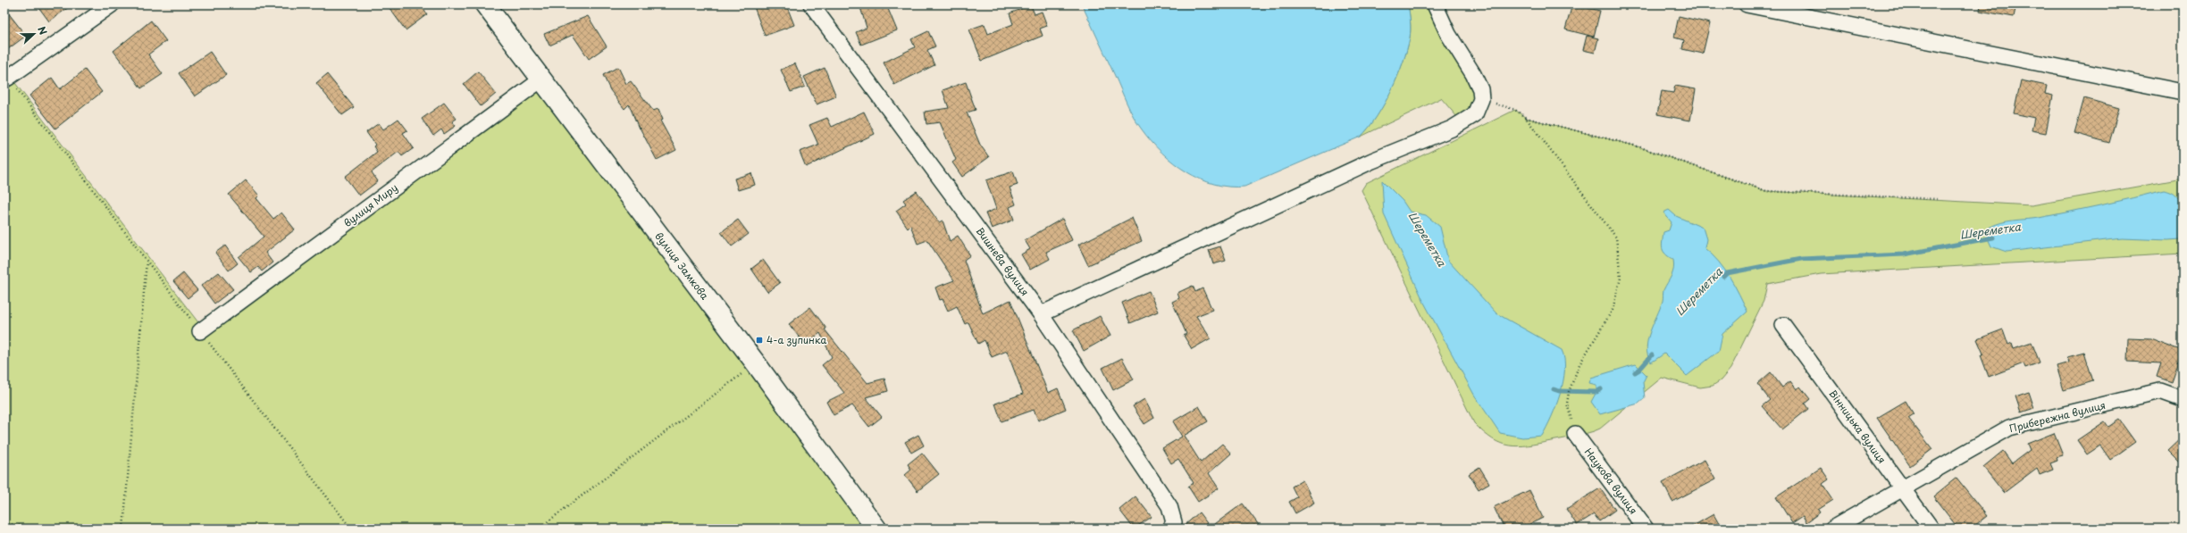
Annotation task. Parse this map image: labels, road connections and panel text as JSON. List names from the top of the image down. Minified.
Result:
{"streets":{"street":["вулиця Миру","Вишнева вулиця","вулиця Замкова","Прибережна вулиця","Вінницька вулиця","Наукова вулиця"]},"crossings":[["вулиця Миру","вулиця Замкова"],["Прибережна вулиця","Вінницька вулиця"]],"water":["Шереметка"],"places":{"transit":["4-а зупинка"]},"north":"right"}
